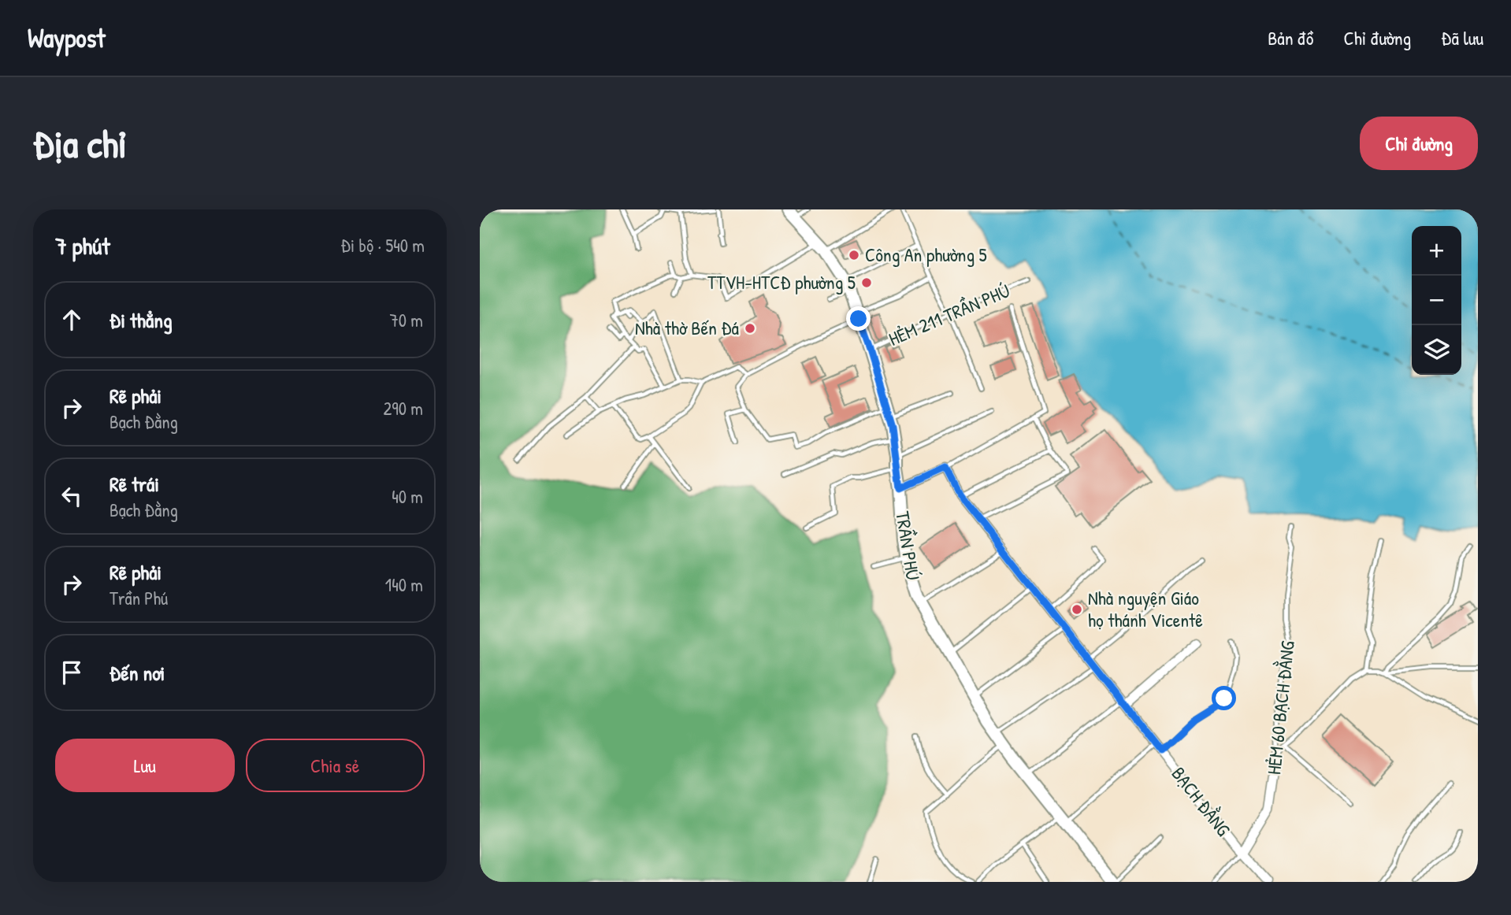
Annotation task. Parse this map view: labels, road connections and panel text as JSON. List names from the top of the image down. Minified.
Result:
{"streets":{"main road":["TRẦN PHÚ"],"street":["HẺM 60 BẠCH ĐẰNG","BẠCH ĐẰNG"],"lane":["HẺM 211 TRẦN PHÚ"]},"crossings":[["HẺM 211 TRẦN PHÚ","TRẦN PHÚ"],["HẺM 60 BẠCH ĐẰNG","BẠCH ĐẰNG"]],"places":["Công An phường 5","TTVH-HTCĐ phường 5","Nhà thờ Bến Đá","Nhà nguyện Giáo họ thánh Vicentê"],"page":{"header":"Waypost","nav":["Bản đồ","Chỉ đường","Đã lưu"],"buttons":["Chỉ đường",["Lưu","Chia sẻ"]],"title":"Địa chỉ","heading":["7 phút","Đi bộ · 540 m"],"map_buttons":["+","−"],"list":[["Đi thẳng","70 m"],["Rẽ phải","Bạch Đằng","290 m"],["Rẽ trái","Bạch Đằng","40 m"],["Rẽ phải","Trần Phú","140 m"],"Đến nơi"]}}
